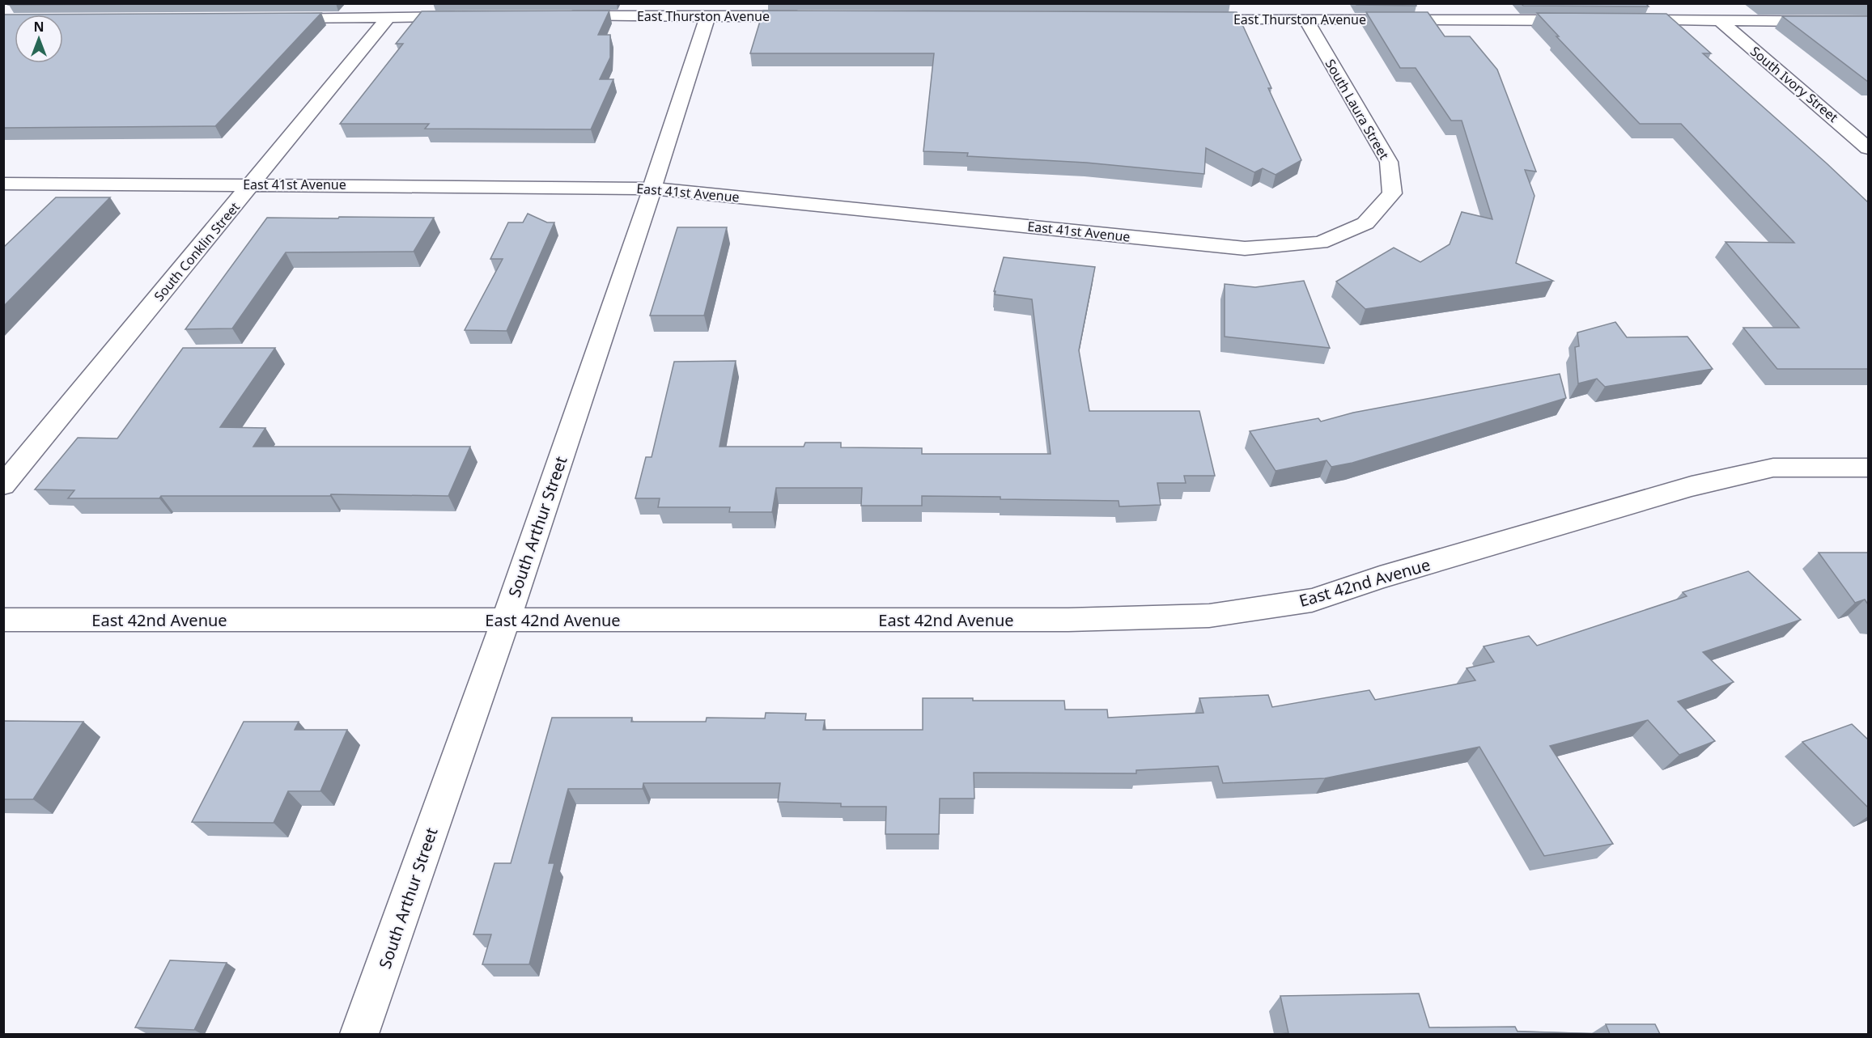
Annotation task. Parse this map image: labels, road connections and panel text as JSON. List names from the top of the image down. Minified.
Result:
{"streets":{"street":["East Thurston Avenue","South Ivory Street","South Laura Street","East 41st Avenue","South Conklin Street","South Arthur Street","East 42nd Avenue"]},"crossings":[["East Thurston Avenue","South Laura Street"],["East Thurston Avenue","South Arthur Street"],["South Laura Street","East 41st Avenue"],["East 41st Avenue","South Conklin Street"],["East 41st Avenue","South Arthur Street"],["South Arthur Street","East 42nd Avenue"]],"north":"top"}
